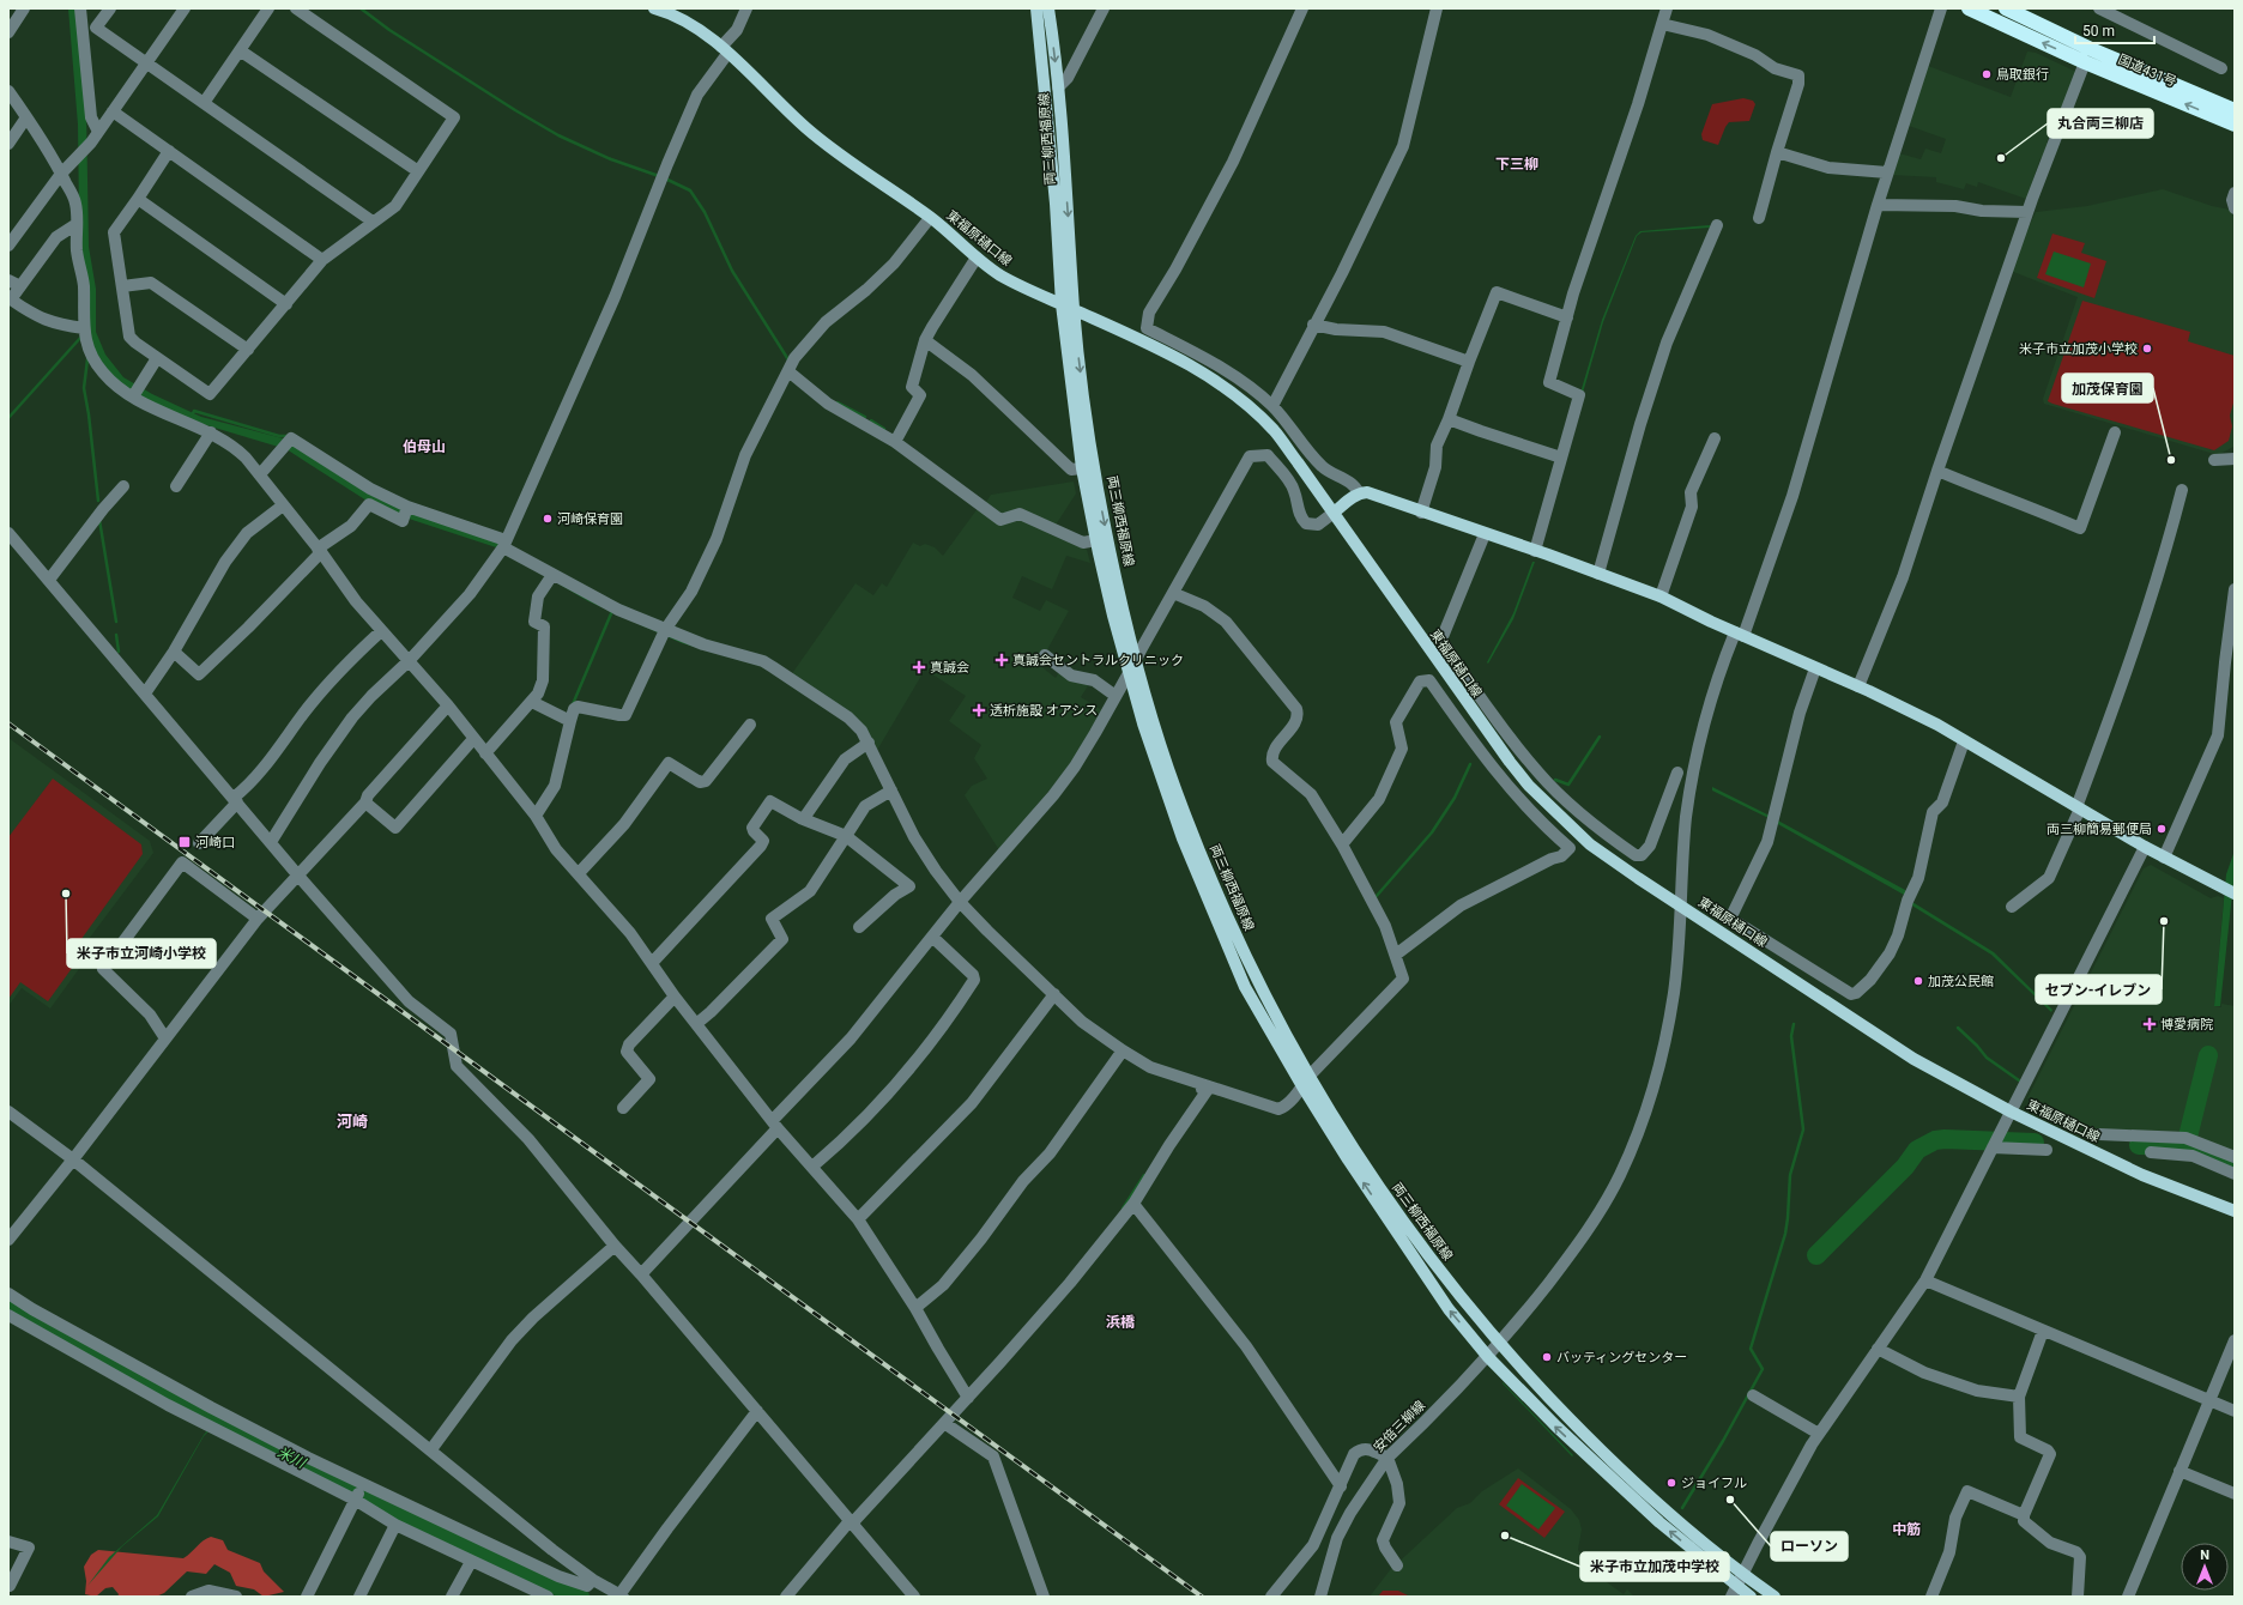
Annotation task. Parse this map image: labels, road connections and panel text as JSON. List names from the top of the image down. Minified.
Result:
{"streets":{"highway":["国道431号"],"main road":["両三柳西福原線","東福原樋口線"],"street":["安倍三柳線"]},"crossings":[["両三柳西福原線","東福原樋口線"],["両三柳西福原線","安倍三柳線"],["東福原樋口線","安倍三柳線"]],"districts":["下三柳","伯母山","河崎","浜橋","中筋"],"water":["米川"],"places":{"other":["鳥取銀行","丸合両三柳店","米子市立加茂小学校","加茂保育園","河崎保育園","両三柳簡易郵便局","米子市立河崎小学校","セブン-イレブン","加茂公民館","バッティングセンター","ジョイフル","ローソン","米子市立加茂中学校"],"health":["真誠会セントラルクリニック","真誠会","透析施設 オアシス","博愛病院"],"transit":["河崎口"]},"scale_bar":"50 m","north":"top"}
